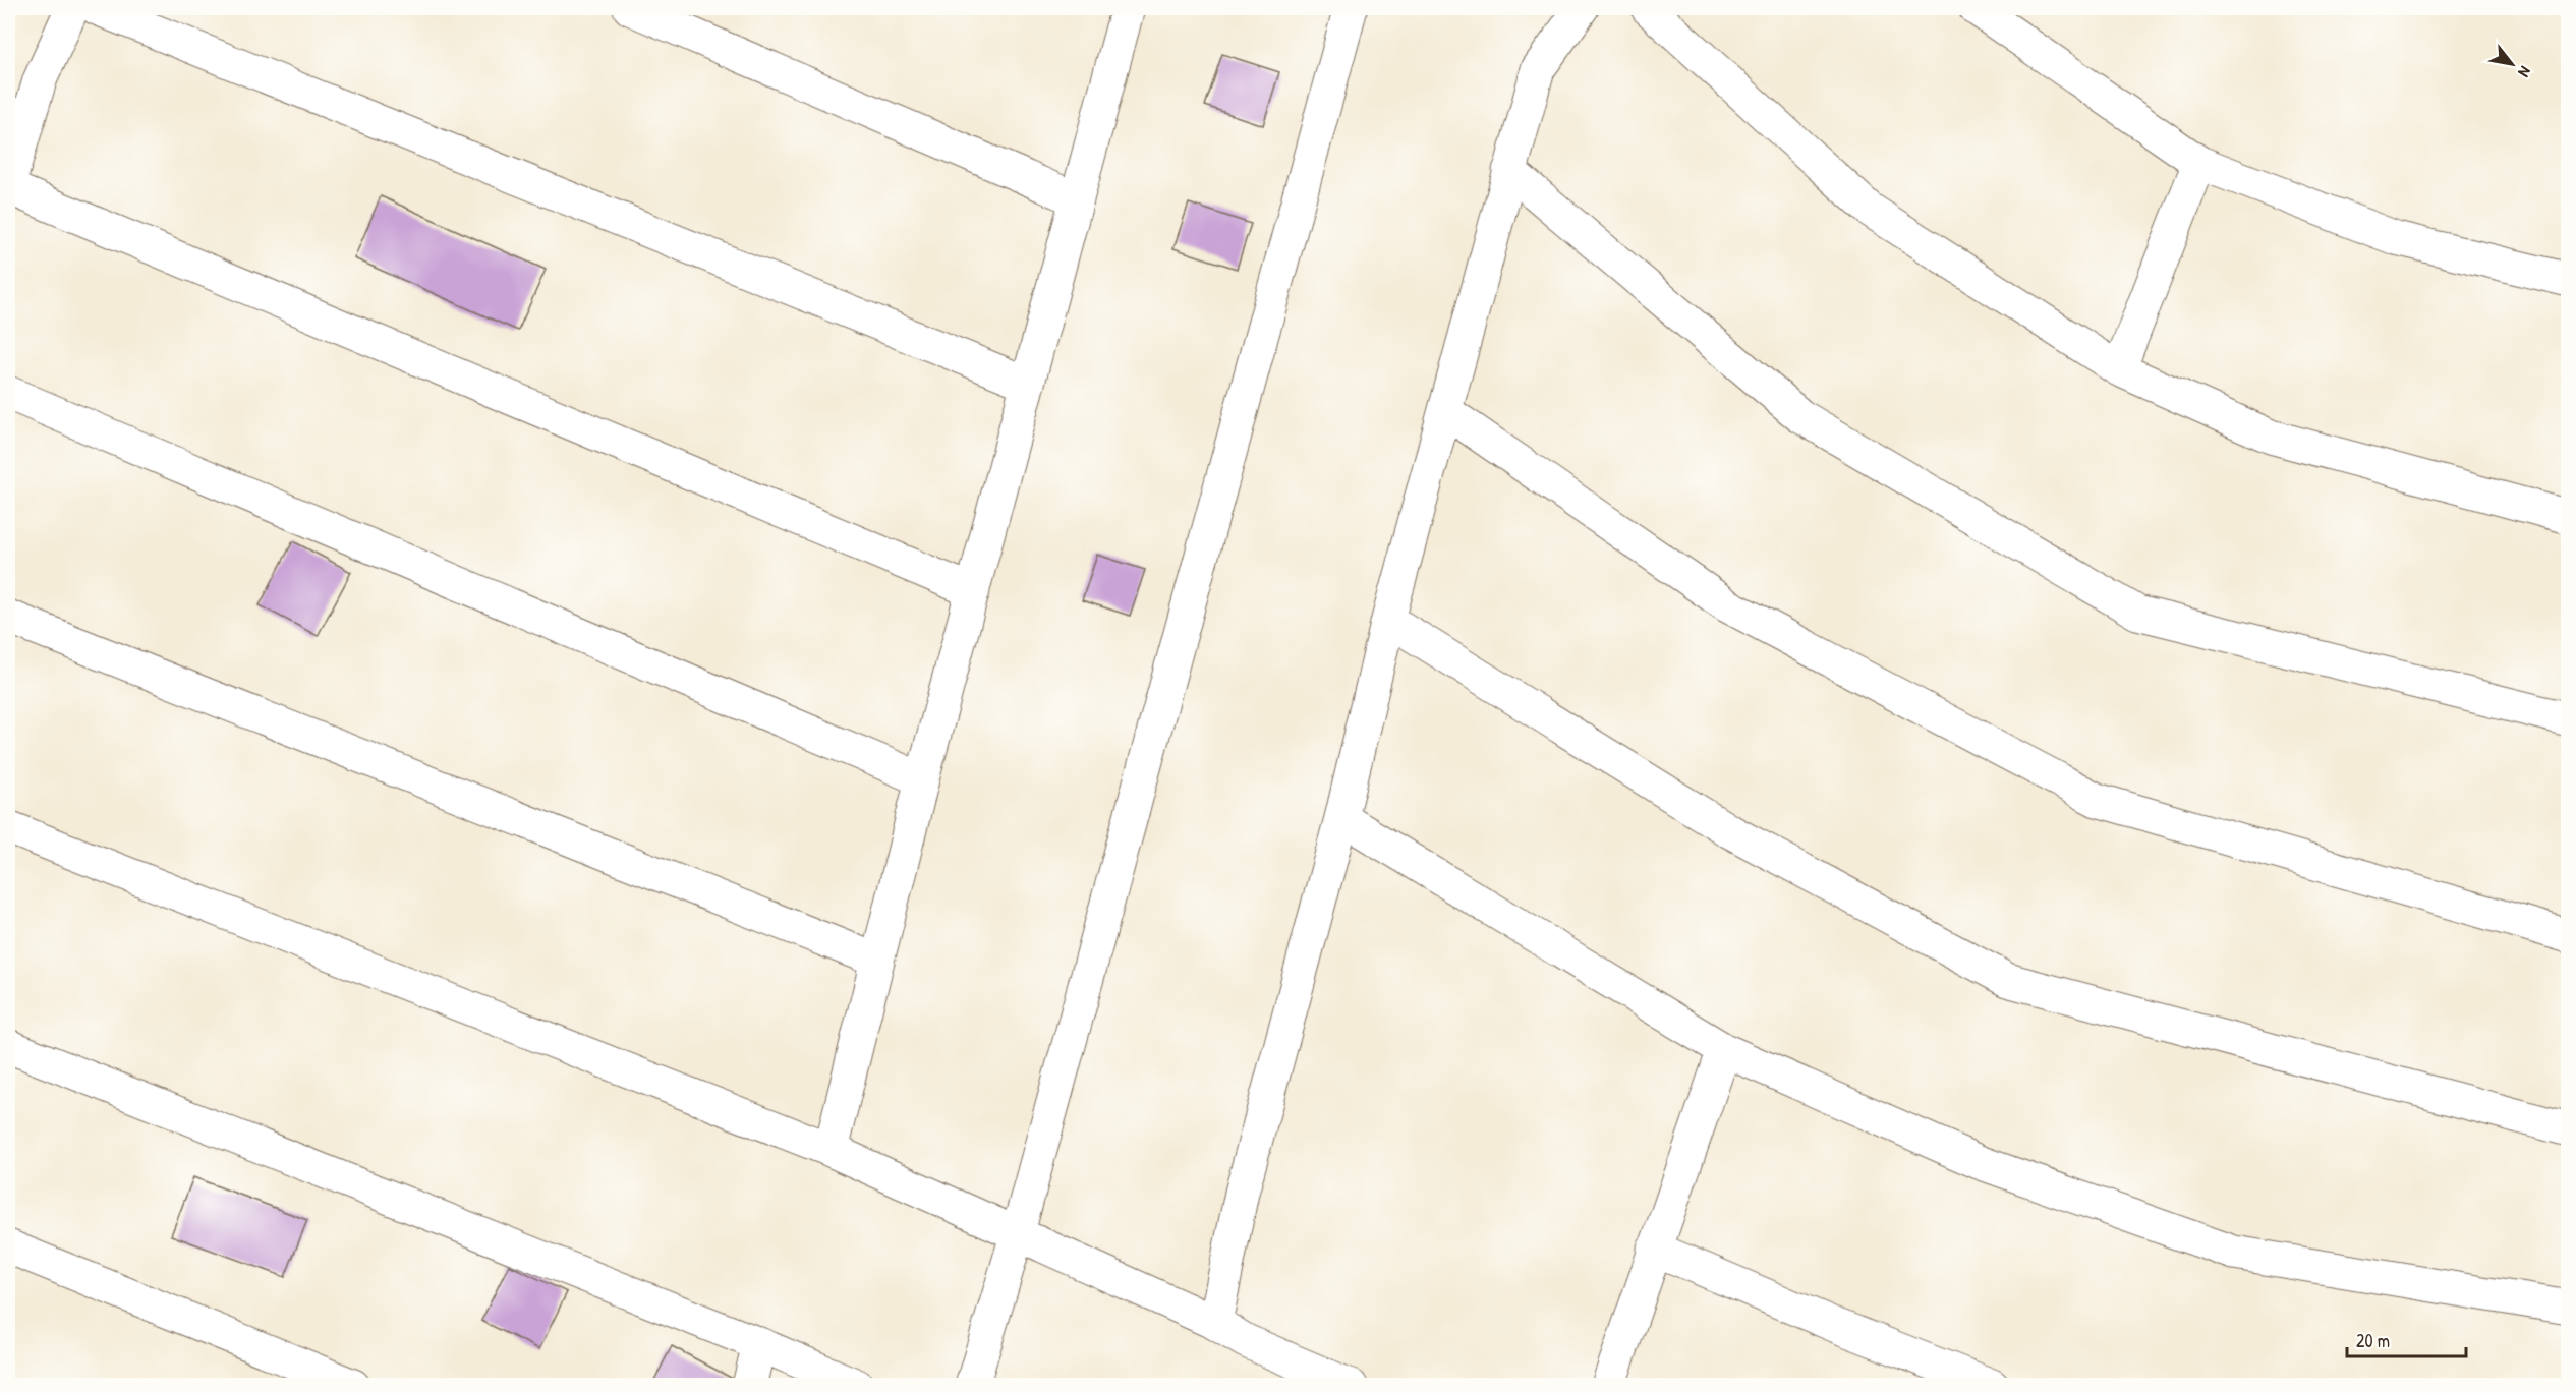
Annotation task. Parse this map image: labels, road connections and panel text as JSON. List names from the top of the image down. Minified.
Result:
{"scale_bar":"20 m","north":"bottom right"}
